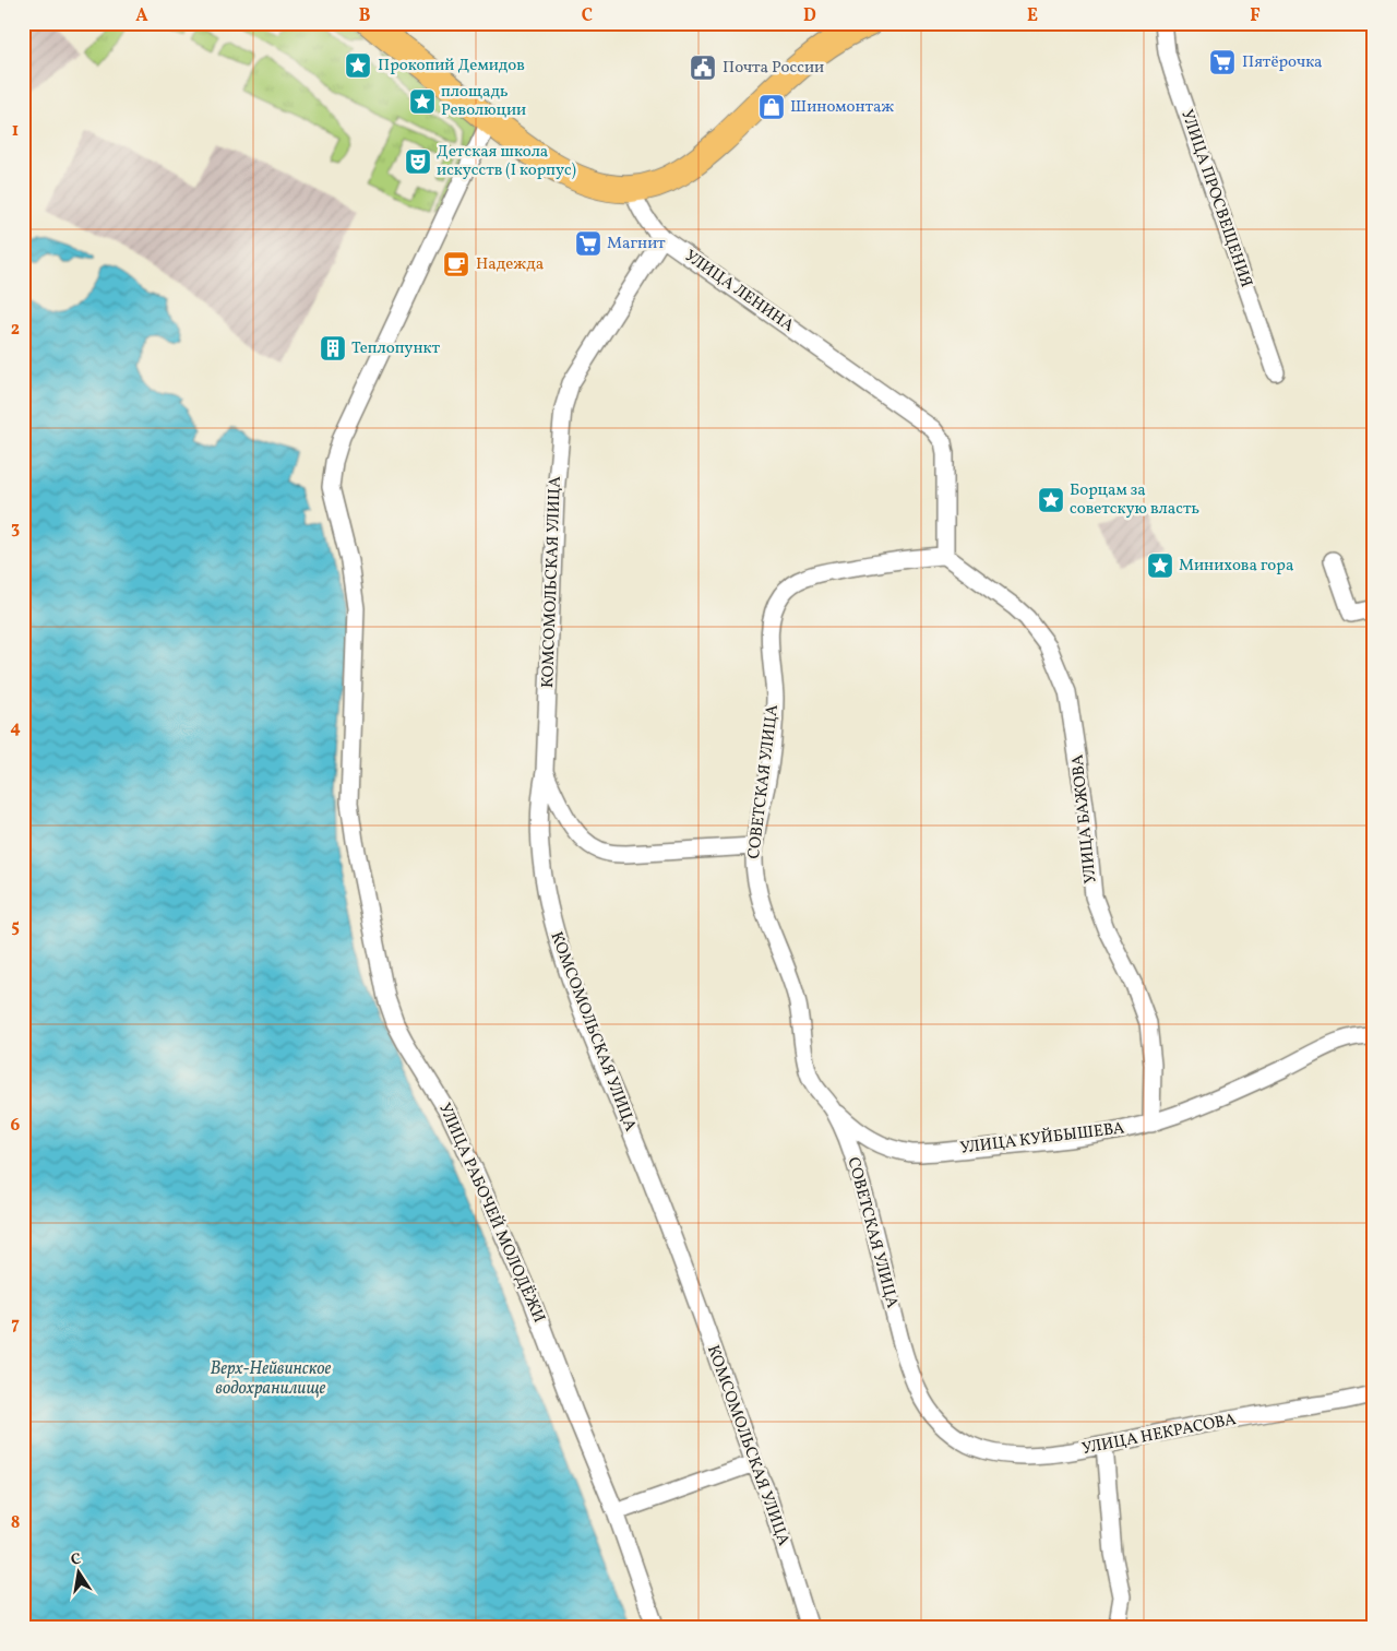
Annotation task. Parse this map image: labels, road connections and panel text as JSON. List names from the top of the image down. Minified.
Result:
{"streets":{"street":["УЛИЦА ПРОСВЕЩЕНИЯ","УЛИЦА ЛЕНИНА","КОМСОМОЛЬСКАЯ УЛИЦА","СОВЕТСКАЯ УЛИЦА","УЛИЦА БАЖОВА","УЛИЦА КУЙБЫШЕВА","УЛИЦА РАБОЧЕЙ МОЛОДЁЖИ","УЛИЦА НЕКРАСОВА"]},"crossings":[["УЛИЦА ЛЕНИНА","КОМСОМОЛЬСКАЯ УЛИЦА"],["УЛИЦА ЛЕНИНА","СОВЕТСКАЯ УЛИЦА"],["УЛИЦА ЛЕНИНА","УЛИЦА БАЖОВА"],["СОВЕТСКАЯ УЛИЦА","УЛИЦА БАЖОВА"],["СОВЕТСКАЯ УЛИЦА","УЛИЦА КУЙБЫШЕВА"],["СОВЕТСКАЯ УЛИЦА","УЛИЦА НЕКРАСОВА"],["УЛИЦА БАЖОВА","УЛИЦА КУЙБЫШЕВА"]],"water":["Верх-Нейвинское водохранилище"],"places":{"supermarket":["Пятёрочка","Магнит"],"place":["Прокопий Демидов","площадь Революции","Борцам за советскую власть","Минихова гора"],"public building":["Почта России"],"shop":["Шиномонтаж"],"theatre":["Детская школа искусств (I корпус)"],"cafe":["Надежда"],"building":["Теплопункт"]},"north":"top","grid":{"columns":["A","B","C","D","E","F"],"rows":["1","2","3","4","5","6","7","8"]}}
